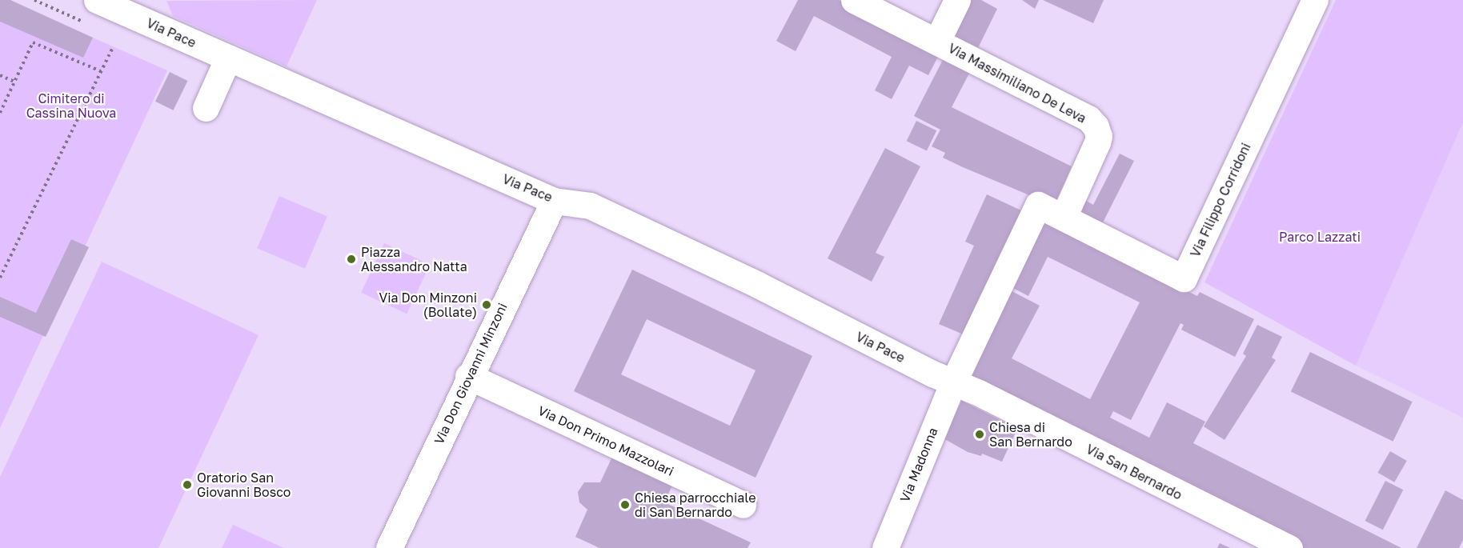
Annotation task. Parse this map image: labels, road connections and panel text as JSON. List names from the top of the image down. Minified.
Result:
{"streets":{"street":["Via Pace","Via Massimiliano De Leva","Via Filippo Corridoni","Via Don Giovanni Minzoni","Via Don Primo Mazzolari","Via Madonna","Via San Bernardo"]},"crossings":[["Via Pace","Via Don Giovanni Minzoni"],["Via Pace","Via Madonna"],["Via Pace","Via San Bernardo"],["Via Massimiliano De Leva","Via Filippo Corridoni"],["Via Don Giovanni Minzoni","Via Don Primo Mazzolari"],["Via Madonna","Via San Bernardo"]],"parks":["Cimitero di Cassina Nuova","Parco Lazzati"],"places":["Piazza Alessandro Natta","Via Don Minzoni (Bollate)","Chiesa di San Bernardo","Oratorio San Giovanni Bosco","Chiesa parrocchiale di San Bernardo"]}
